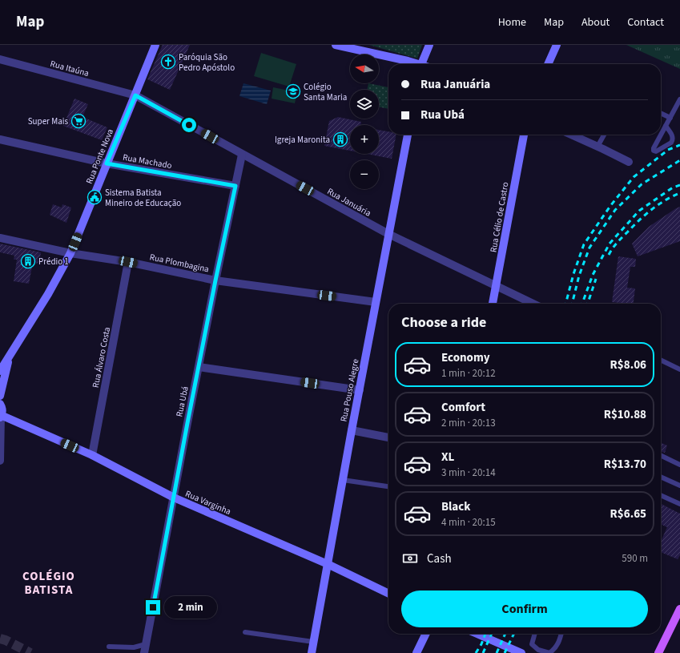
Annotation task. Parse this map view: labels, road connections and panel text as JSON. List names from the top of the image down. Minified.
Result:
{"streets":{"street":["Rua Itaúna","Rua Ponte Nova","Rua Machado","Rua Januária","Rua Célio de Castro","Rua Plombagina","Rua Álvaro Costa","Rua Pouso Alegre","Rua Ubá","Rua Varginha"]},"crossings":[["Rua Itaúna","Rua Ponte Nova"],["Rua Itaúna","Rua Januária"],["Rua Ponte Nova","Rua Machado"],["Rua Ponte Nova","Rua Januária"],["Rua Ponte Nova","Rua Plombagina"],["Rua Machado","Rua Ubá"],["Rua Januária","Rua Célio de Castro"],["Rua Januária","Rua Pouso Alegre"],["Rua Januária","Rua Ubá"],["Rua Plombagina","Rua Álvaro Costa"],["Rua Plombagina","Rua Pouso Alegre"],["Rua Plombagina","Rua Ubá"],["Rua Álvaro Costa","Rua Varginha"],["Rua Pouso Alegre","Rua Varginha"],["Rua Ubá","Rua Varginha"]],"districts":["COLÉGIO BATISTA"],"places":{"church":["Paróquia São Pedro Apóstolo"],"school or university":["Colégio Santa Maria"],"supermarket":["Super Mais"],"building":["Igreja Maronita","Prédio 1"],"public building":["Sistema Batista Mineiro de Educação"]},"north":"left","page":{"header":"Map","nav":["Home","Map","About","Contact"],"map_buttons":["+","−"],"banner":["Rua Januária","Rua Ubá"],"heading":"Choose a ride","list":[{"name":"Economy","note":"1 min · 20:12","value":"R$8.06"},{"name":"Comfort","note":"2 min · 20:13","value":"R$10.88"},{"name":"XL","note":"3 min · 20:14","value":"R$13.70"},{"name":"Black","note":"4 min · 20:15","value":"R$6.65"}],"pay":["Cash","590 m"],"buttons":"Confirm","bubble":"2 min"}}
